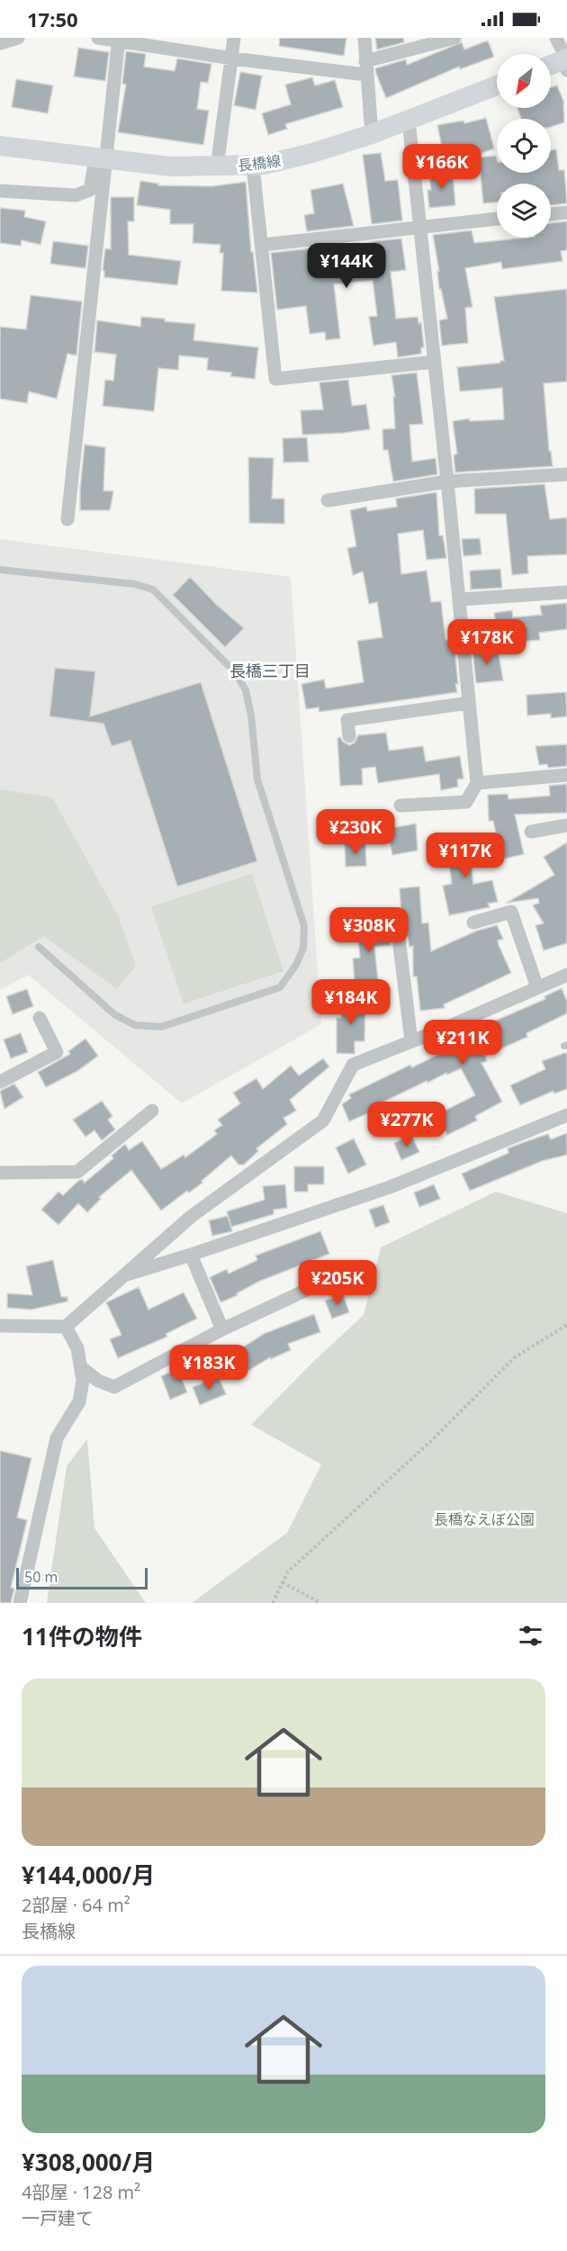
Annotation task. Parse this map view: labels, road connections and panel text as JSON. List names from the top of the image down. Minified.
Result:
{"streets":{"street":["長橋線"]},"districts":["長橋三丁目"],"parks":["長橋なえぼ公園"],"scale_bar":"50 m","north":"bottom left","page":{"status":"17:50","price":["¥166K","¥144K","¥178K","¥230K","¥117K","¥308K","¥184K","¥211K","¥277K","¥205K","¥183K"],"scale":"50 m","heading":"11件の物件","list":[{"name":"¥144,000/月","note":"2部屋 · 64 m² · 長橋線"},{"name":"¥308,000/月","note":"4部屋 · 128 m² · 一戸建て"}]}}
